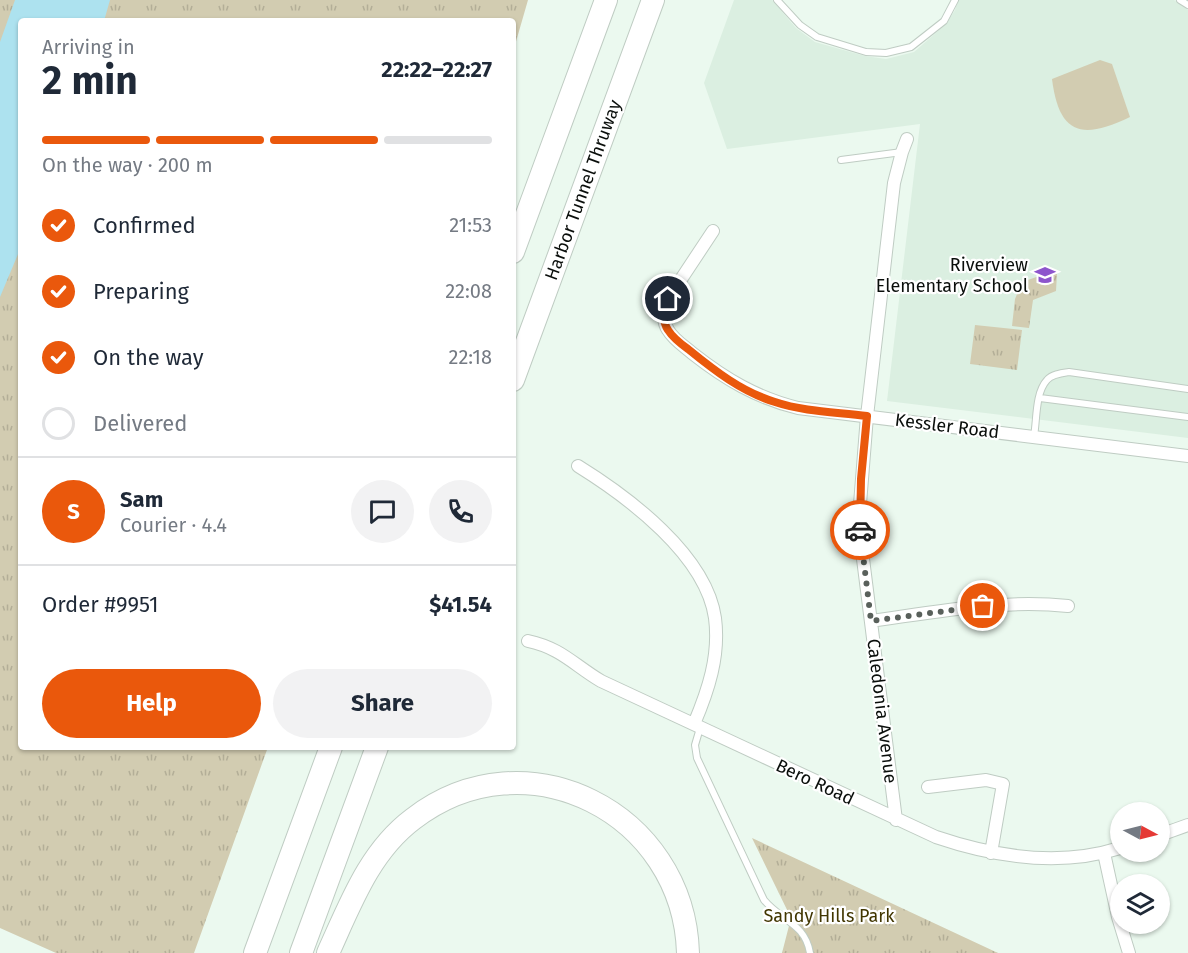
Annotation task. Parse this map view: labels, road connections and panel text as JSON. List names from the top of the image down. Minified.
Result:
{"streets":{"highway":["Harbor Tunnel Thruway"],"street":["Kessler Road","Caledonia Avenue","Bero Road"]},"crossings":[["Kessler Road","Caledonia Avenue"],["Caledonia Avenue","Bero Road"]],"parks":["Sandy Hills Park"],"places":{"school or university":["Riverview Elementary School"]},"north":"right","page":{"heading":["2 min","Arriving in","22:22–22:27"],"panel":["Sam","Courier · 4.4","Order #9951","$41.54"],"bar":"On the way · 200 m","list":[["Confirmed","21:53"],["Preparing","22:08"],["On the way","22:18"],"Delivered"],"round":"S","buttons":["Help","Share"]}}
